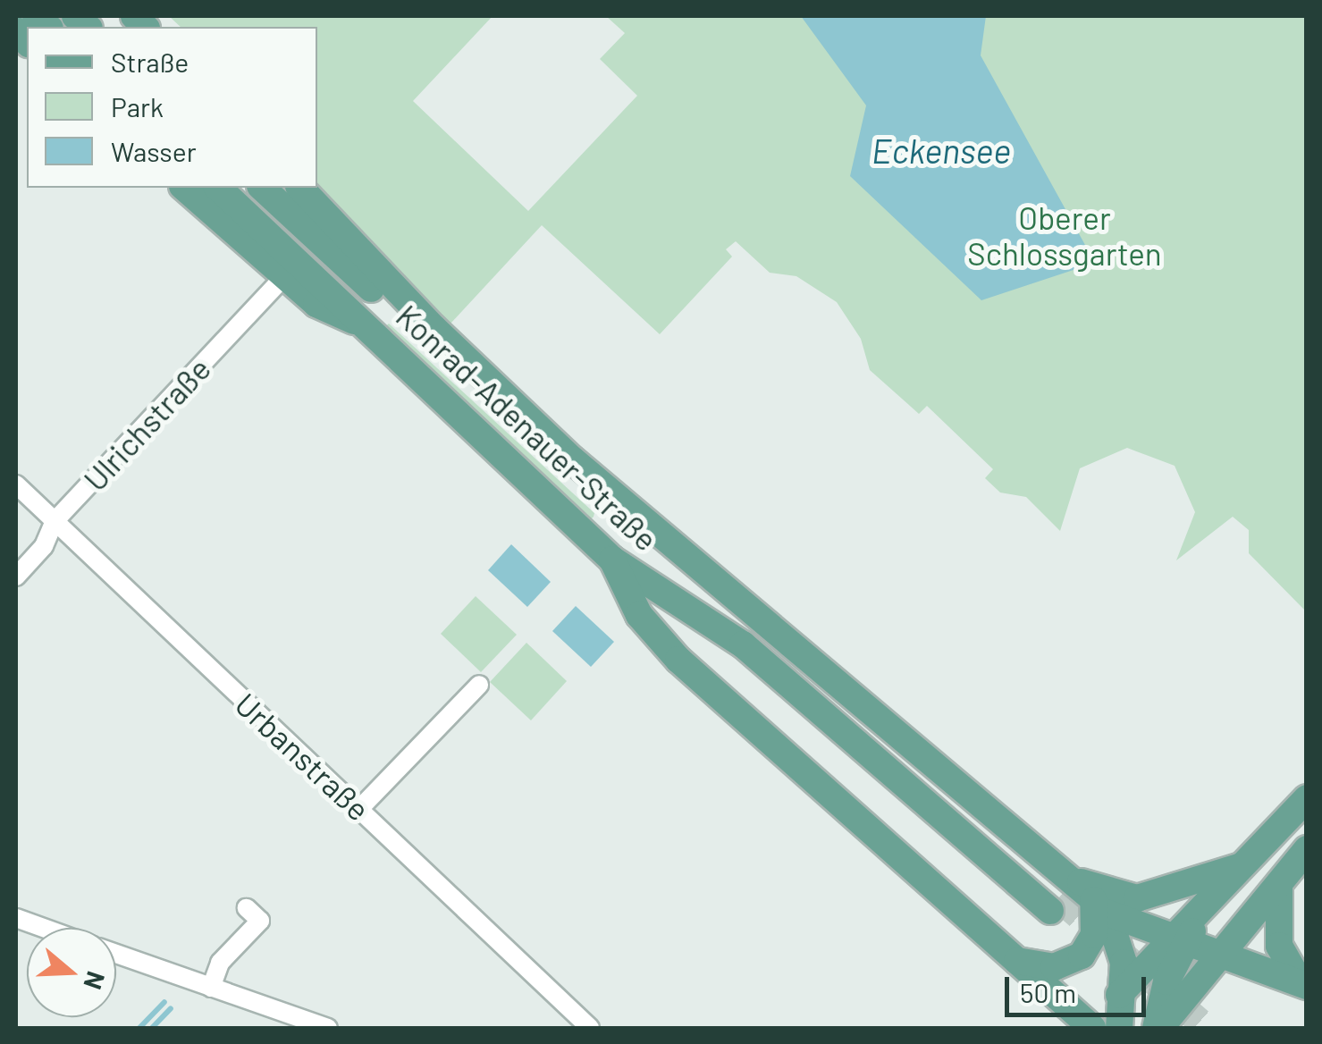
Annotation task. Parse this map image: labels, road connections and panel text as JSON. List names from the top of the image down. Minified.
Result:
{"streets":{"main road":["Konrad-Adenauer-Straße"],"street":["Ulrichstraße","Urbanstraße"]},"crossings":[["Ulrichstraße","Urbanstraße"]],"water":["Eckensee"],"parks":["Oberer Schlossgarten"],"legend":["Straße","Park","Wasser"],"scale_bar":"50 m","north":"right"}
